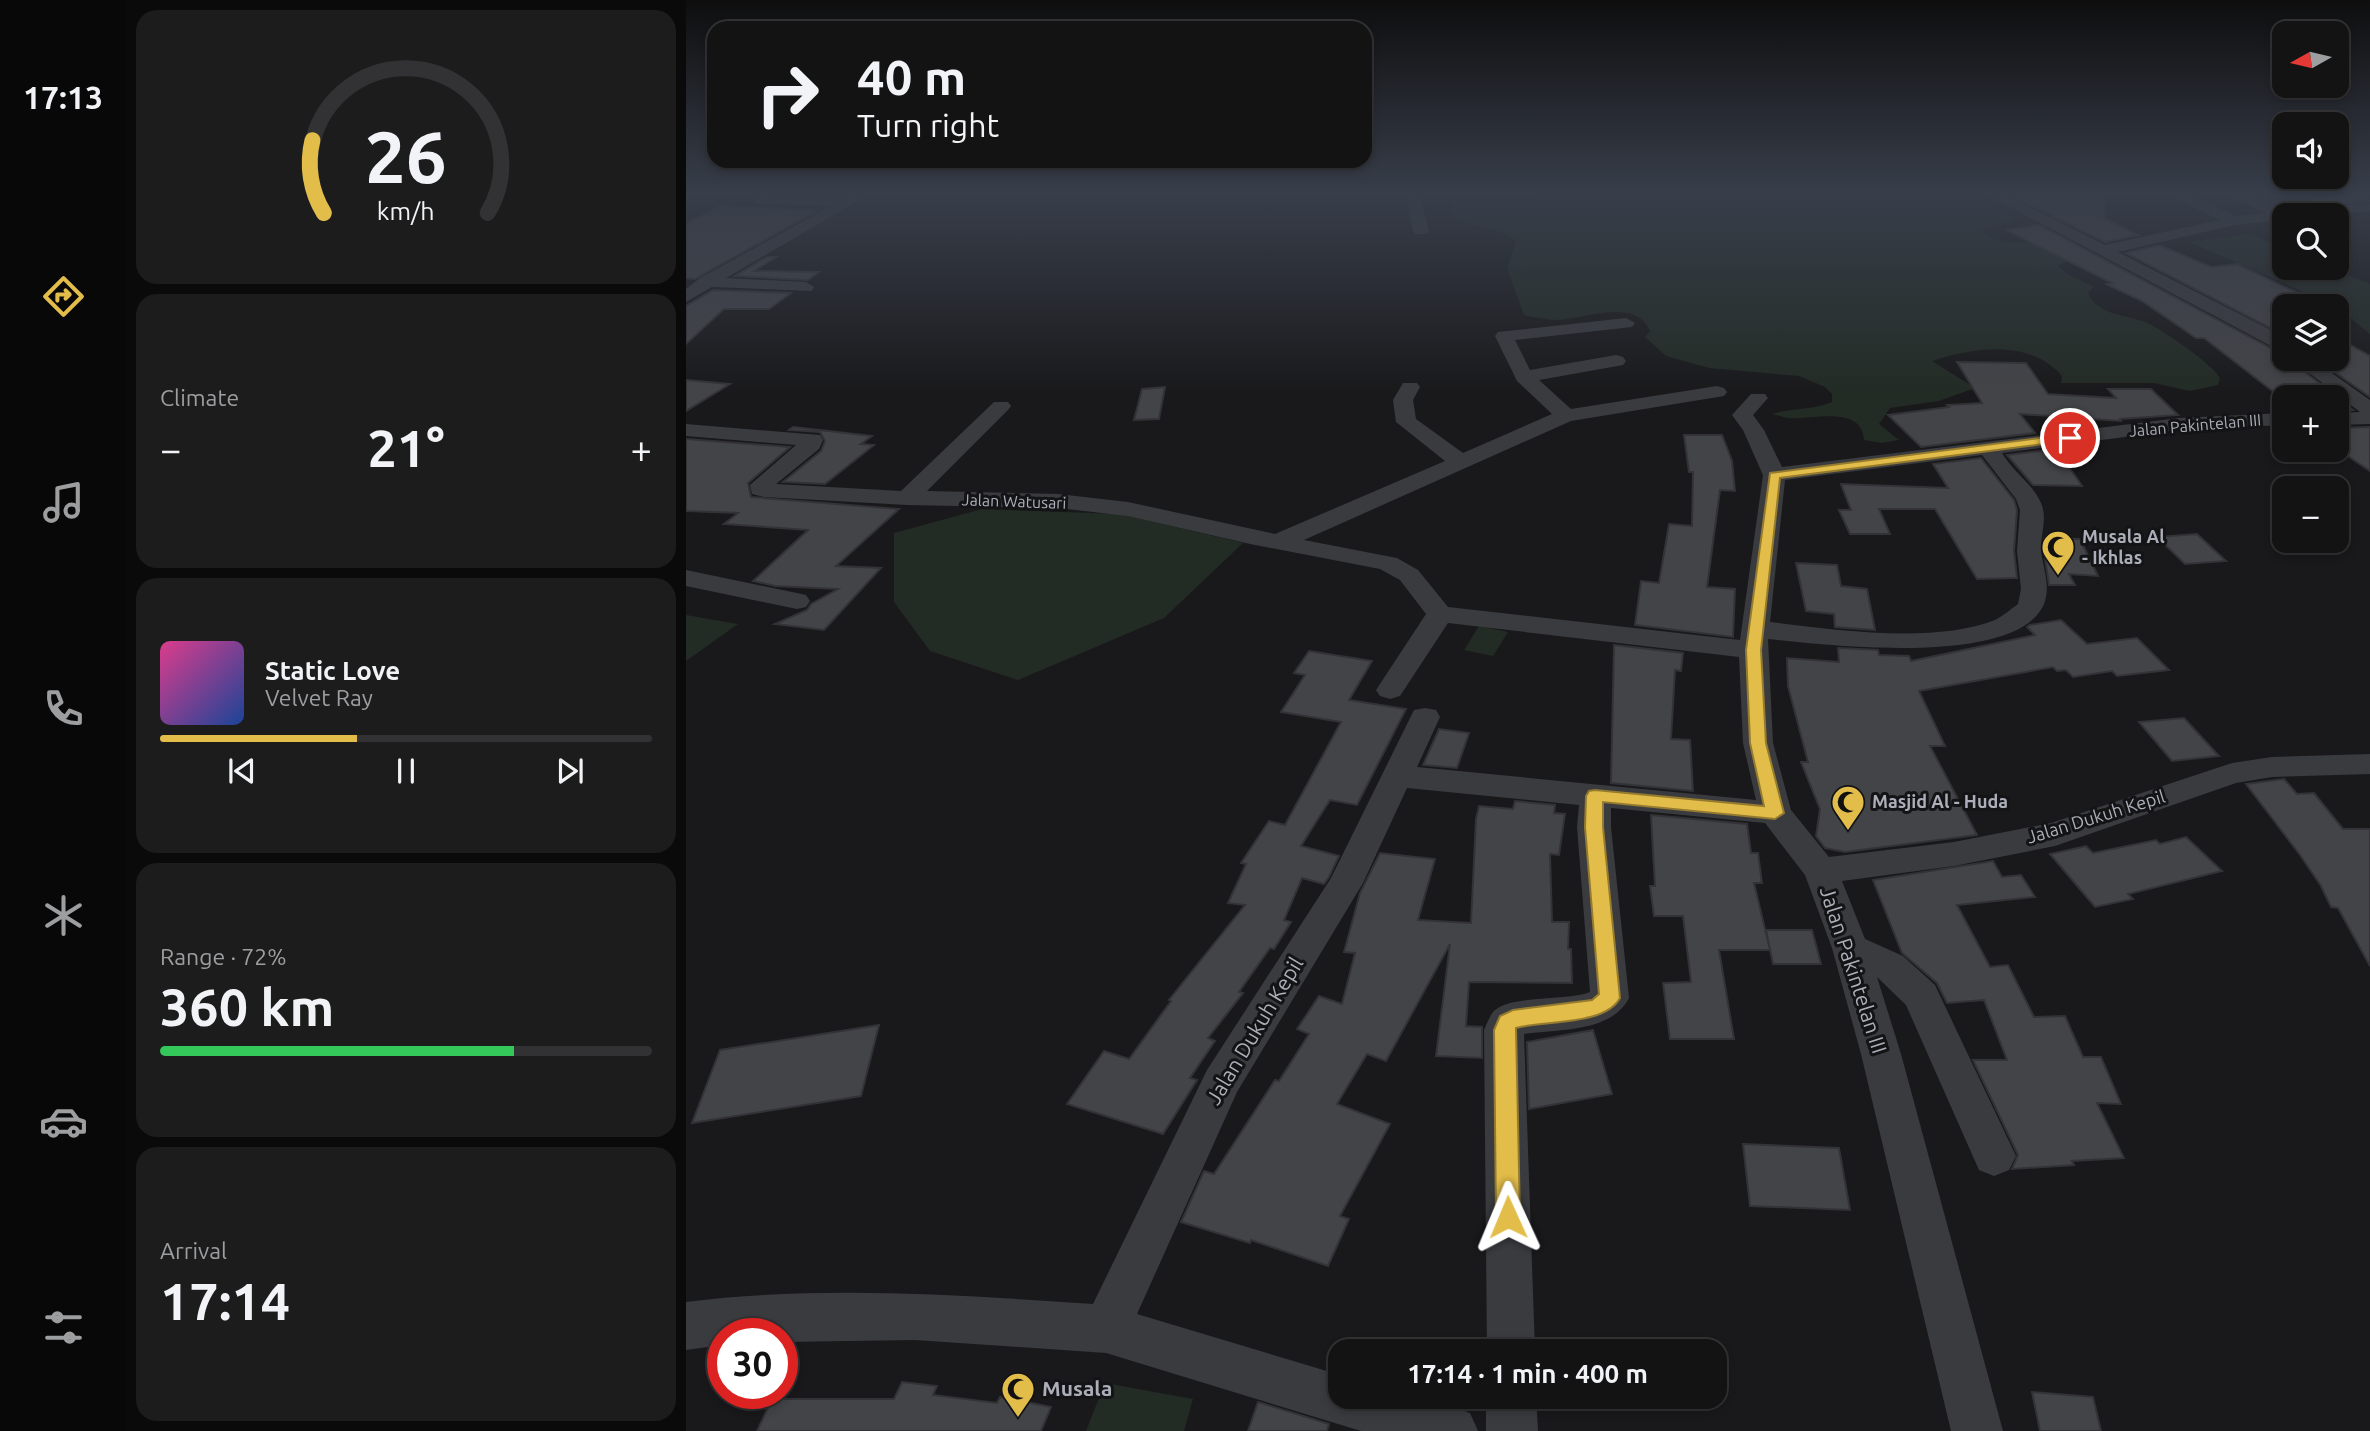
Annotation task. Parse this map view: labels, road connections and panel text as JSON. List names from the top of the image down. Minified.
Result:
{"streets":{"street":["Jalan Pakintelan III","Jalan Watusari","Jalan Dukuh Kepil"]},"crossings":[["Jalan Pakintelan III","Jalan Dukuh Kepil"]],"places":{"mosque":["Musala Al - Ikhlas","Masjid Al - Huda","Musala"]},"north":"left","page":{"tabs":"17:13","map_buttons":["+","−"],"turn":["40 m","Turn right"],"tile":["Climate",["Range · 72%","360 km"],["Arrival","17:14"]],"heat":["−","21°","+"],"song":["Static Love","Velvet Ray"],"limit":"30","trip":"17:14 · 1 min · 400 m","gauge":["26","km/h"]}}
